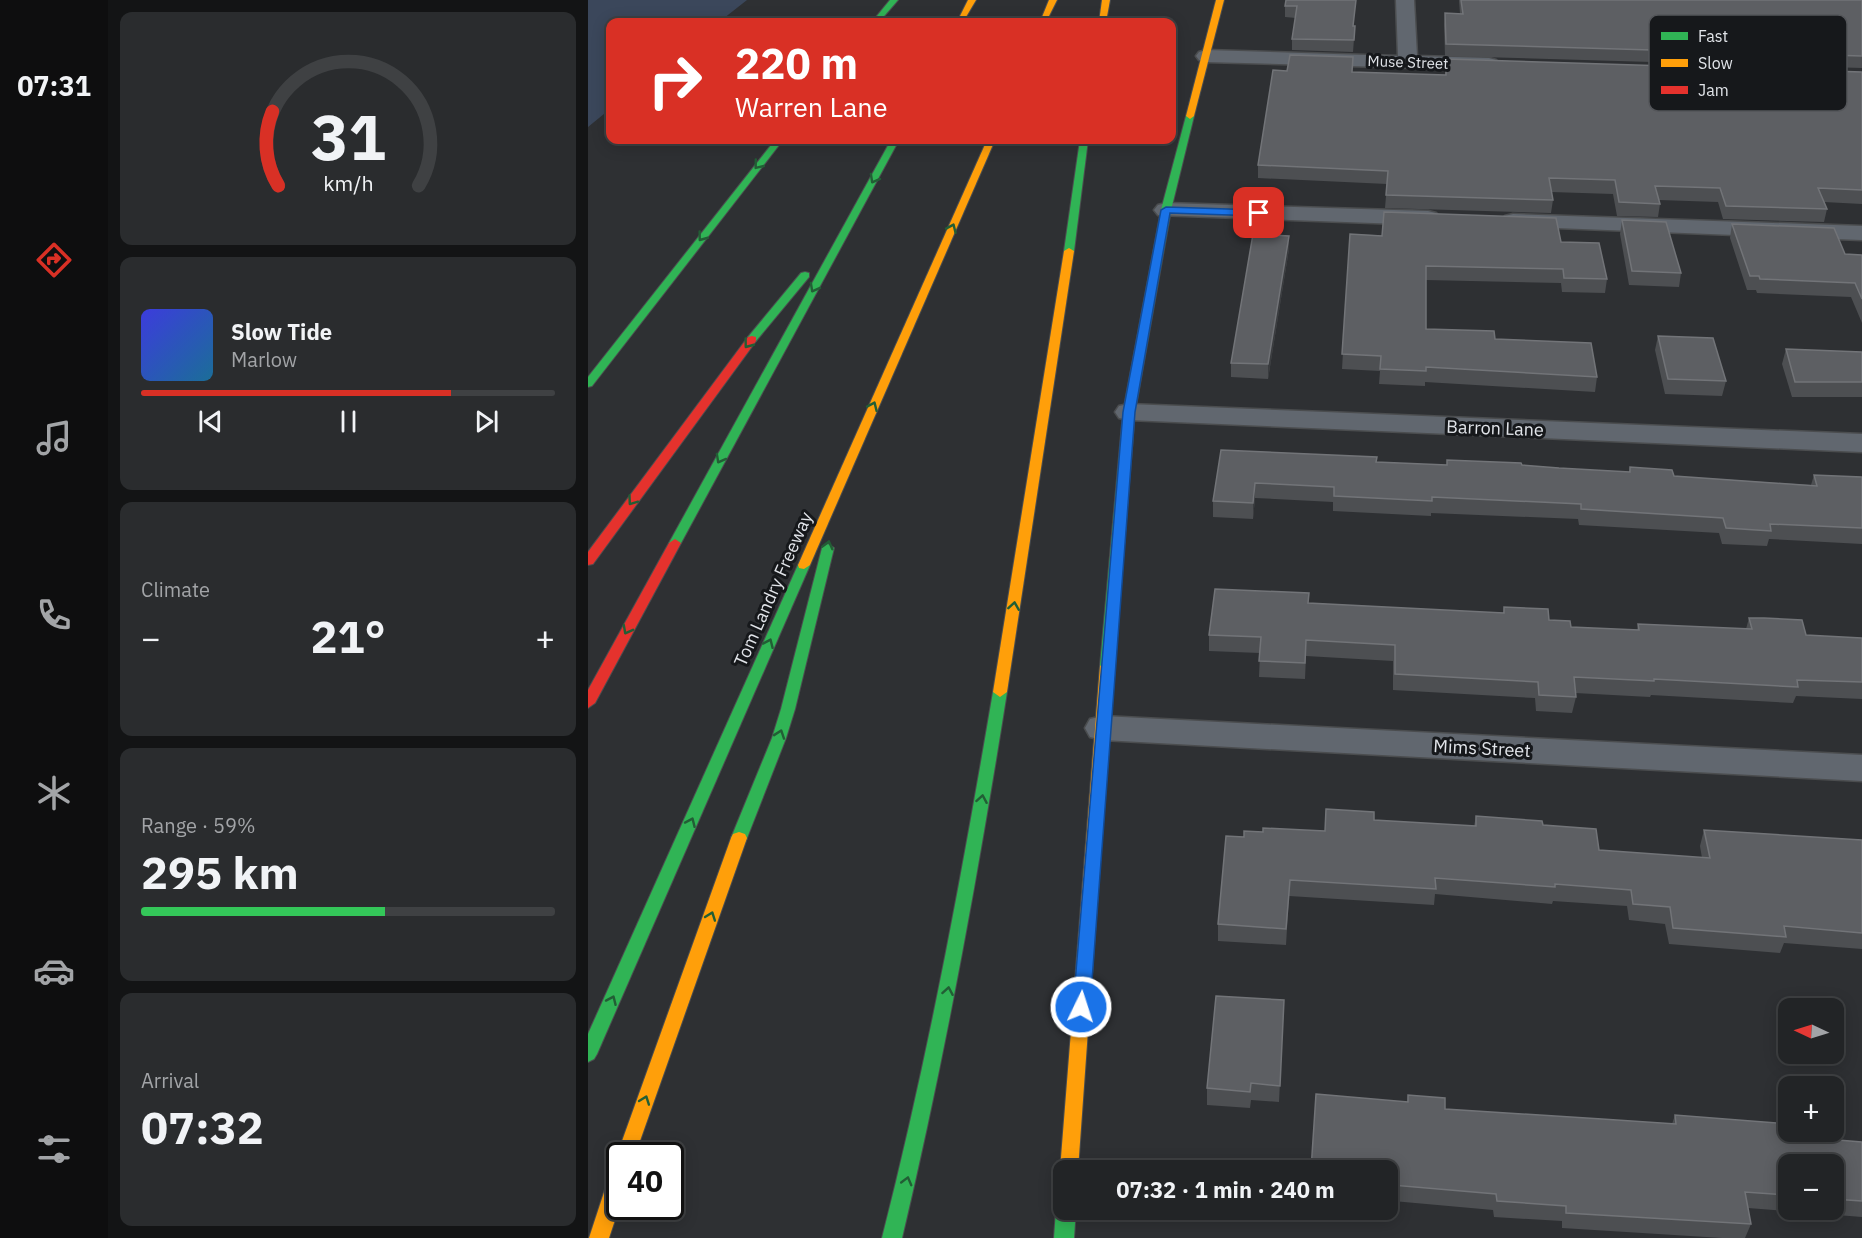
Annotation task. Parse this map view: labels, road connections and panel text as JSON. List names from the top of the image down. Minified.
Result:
{"streets":{"main road":["Tom Landry Freeway"],"street":["Muse Street","Barron Lane","Mims Street"]},"legend":["Fast","Slow","Jam"],"north":"left","page":{"tabs":"07:31","turn":["220 m","Warren Lane"],"song":["Slow Tide","Marlow"],"tile":["Climate",["Range · 59%","295 km"],["Arrival","07:32"]],"heat":["−","21°","+"],"map_buttons":["+","−"],"limit":"40","trip":"07:32 · 1 min · 240 m","gauge":["31","km/h"]}}
